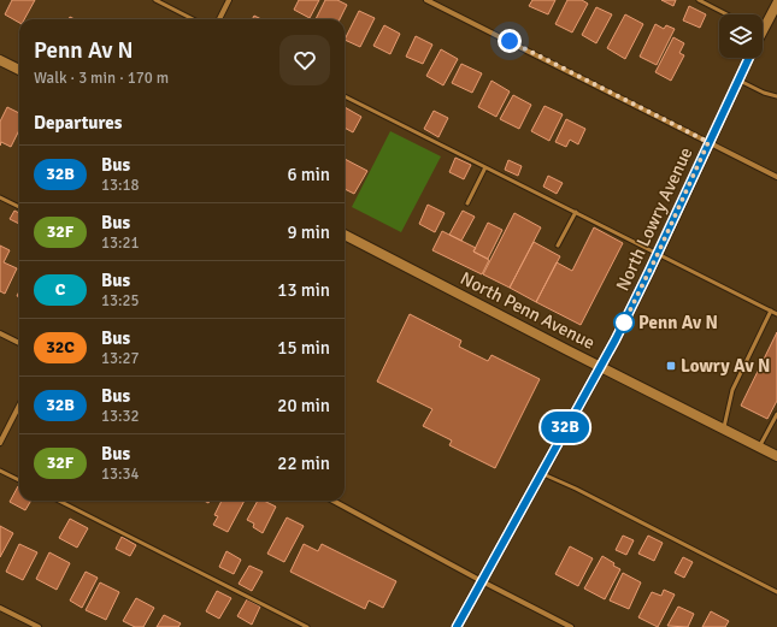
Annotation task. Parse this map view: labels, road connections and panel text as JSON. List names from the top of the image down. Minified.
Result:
{"streets":{"main road":["North Lowry Avenue","North Penn Avenue"]},"crossings":[["North Lowry Avenue","North Penn Avenue"]],"places":{"other":["Penn Av N"],"transit":["Lowry Av N"]},"lines":["bus line 32B"],"page":{"on_map":"32B","heading":[["Penn Av N","Walk · 3 min · 170 m"],"Departures"],"list":[{"mark":"32B","name":"Bus","note":"13:18","value":"6 min"},{"mark":"32F","name":"Bus","note":"13:21","value":"9 min"},{"mark":"C","name":"Bus","note":"13:25","value":"13 min"},{"mark":"32C","name":"Bus","note":"13:27","value":"15 min"},{"mark":"32B","name":"Bus","note":"13:32","value":"20 min"},{"mark":"32F","name":"Bus","note":"13:34","value":"22 min"}]}}
